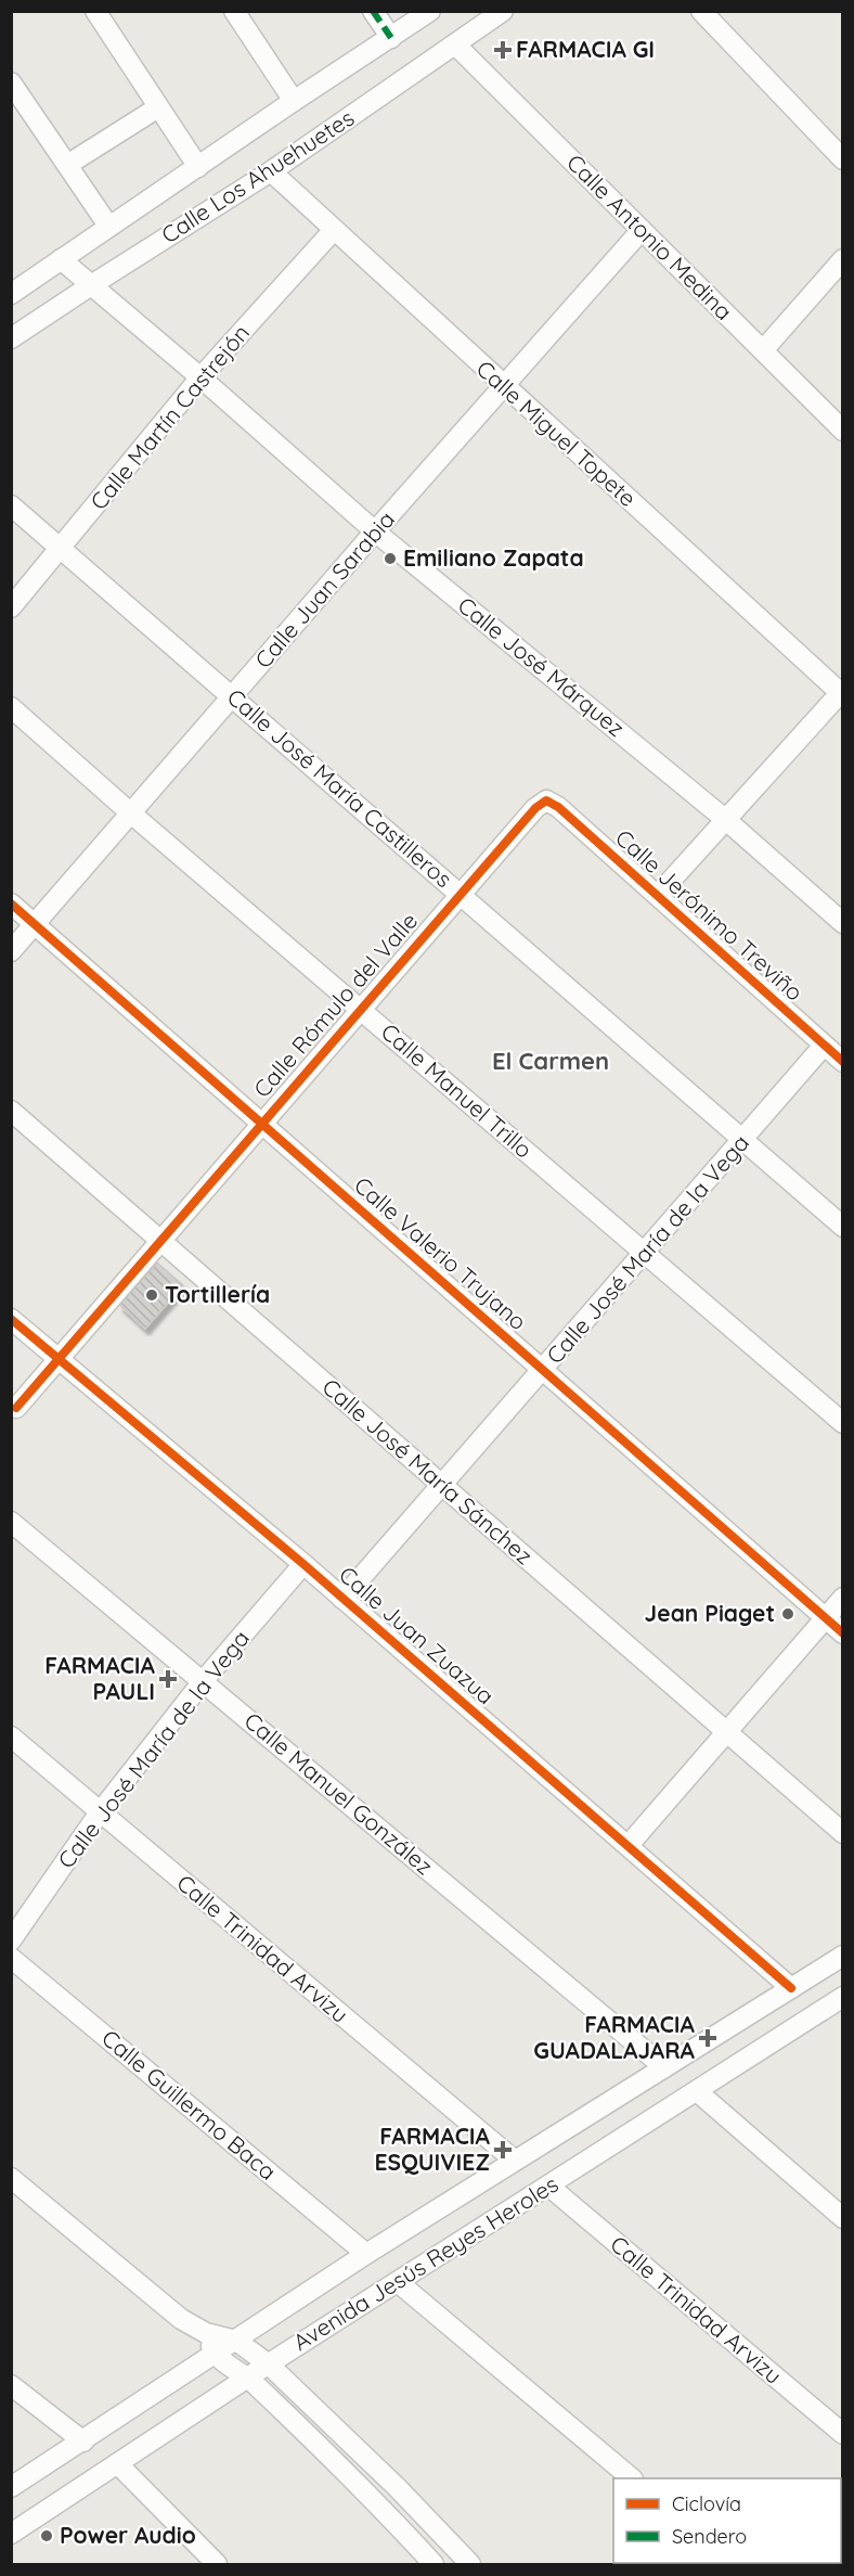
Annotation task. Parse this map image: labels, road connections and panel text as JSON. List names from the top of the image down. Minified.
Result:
{"streets":{"street":["Calle Los Ahuehuetes","Calle Antonio Medina","Calle Martín Castrejón","Calle Miguel Topete","Calle Juan Sarabia","Calle José Márquez","Calle José María Castilleros","Calle Jerónimo Treviño","Calle Rómulo del Valle","Calle Manuel Trillo","Calle José María de la Vega","Calle Valerio Trujano","Calle José María Sánchez","Calle Juan Zuazua","Calle Manuel González","Calle Trinidad Arvizu","Calle Guillermo Baca","Avenida Jesús Reyes Heroles"]},"crossings":[["Calle Los Ahuehuetes","Calle Antonio Medina"],["Calle Los Ahuehuetes","Calle Miguel Topete"],["Calle Los Ahuehuetes","Calle José Márquez"],["Calle Antonio Medina","Calle Juan Sarabia"],["Calle Martín Castrejón","Calle Miguel Topete"],["Calle Martín Castrejón","Calle José Márquez"],["Calle Martín Castrejón","Calle José María Castilleros"],["Calle Miguel Topete","Calle Juan Sarabia"],["Calle Juan Sarabia","Calle José Márquez"],["Calle Juan Sarabia","Calle José María Castilleros"],["Calle Juan Sarabia","Calle Manuel Trillo"],["Calle Juan Sarabia","Calle Valerio Trujano"],["Calle José María Castilleros","Calle Rómulo del Valle"],["Calle José María Castilleros","Calle José María de la Vega"],["Calle Jerónimo Treviño","Calle Rómulo del Valle"],["Calle Jerónimo Treviño","Calle José María de la Vega"],["Calle Rómulo del Valle","Calle Manuel Trillo"],["Calle Rómulo del Valle","Calle Valerio Trujano"],["Calle Rómulo del Valle","Calle José María Sánchez"],["Calle Rómulo del Valle","Calle Juan Zuazua"],["Calle Manuel Trillo","Calle José María de la Vega"],["Calle José María de la Vega","Calle Valerio Trujano"],["Calle José María de la Vega","Calle José María Sánchez"],["Calle José María de la Vega","Calle Juan Zuazua"],["Calle José María de la Vega","Calle Manuel González"],["Calle José María de la Vega","Calle Trinidad Arvizu"],["Calle Juan Zuazua","Avenida Jesús Reyes Heroles"],["Calle Manuel González","Avenida Jesús Reyes Heroles"],["Calle Trinidad Arvizu","Avenida Jesús Reyes Heroles"],["Calle Guillermo Baca","Avenida Jesús Reyes Heroles"]],"districts":["El Carmen"],"places":{"health":["FARMACIA GI","FARMACIA PAULI","FARMACIA GUADALAJARA","FARMACIA ESQUIVIEZ"],"other":["Emiliano Zapata","Tortillería","Jean Piaget","Power Audio"]},"legend":["Ciclovía","Sendero"]}
